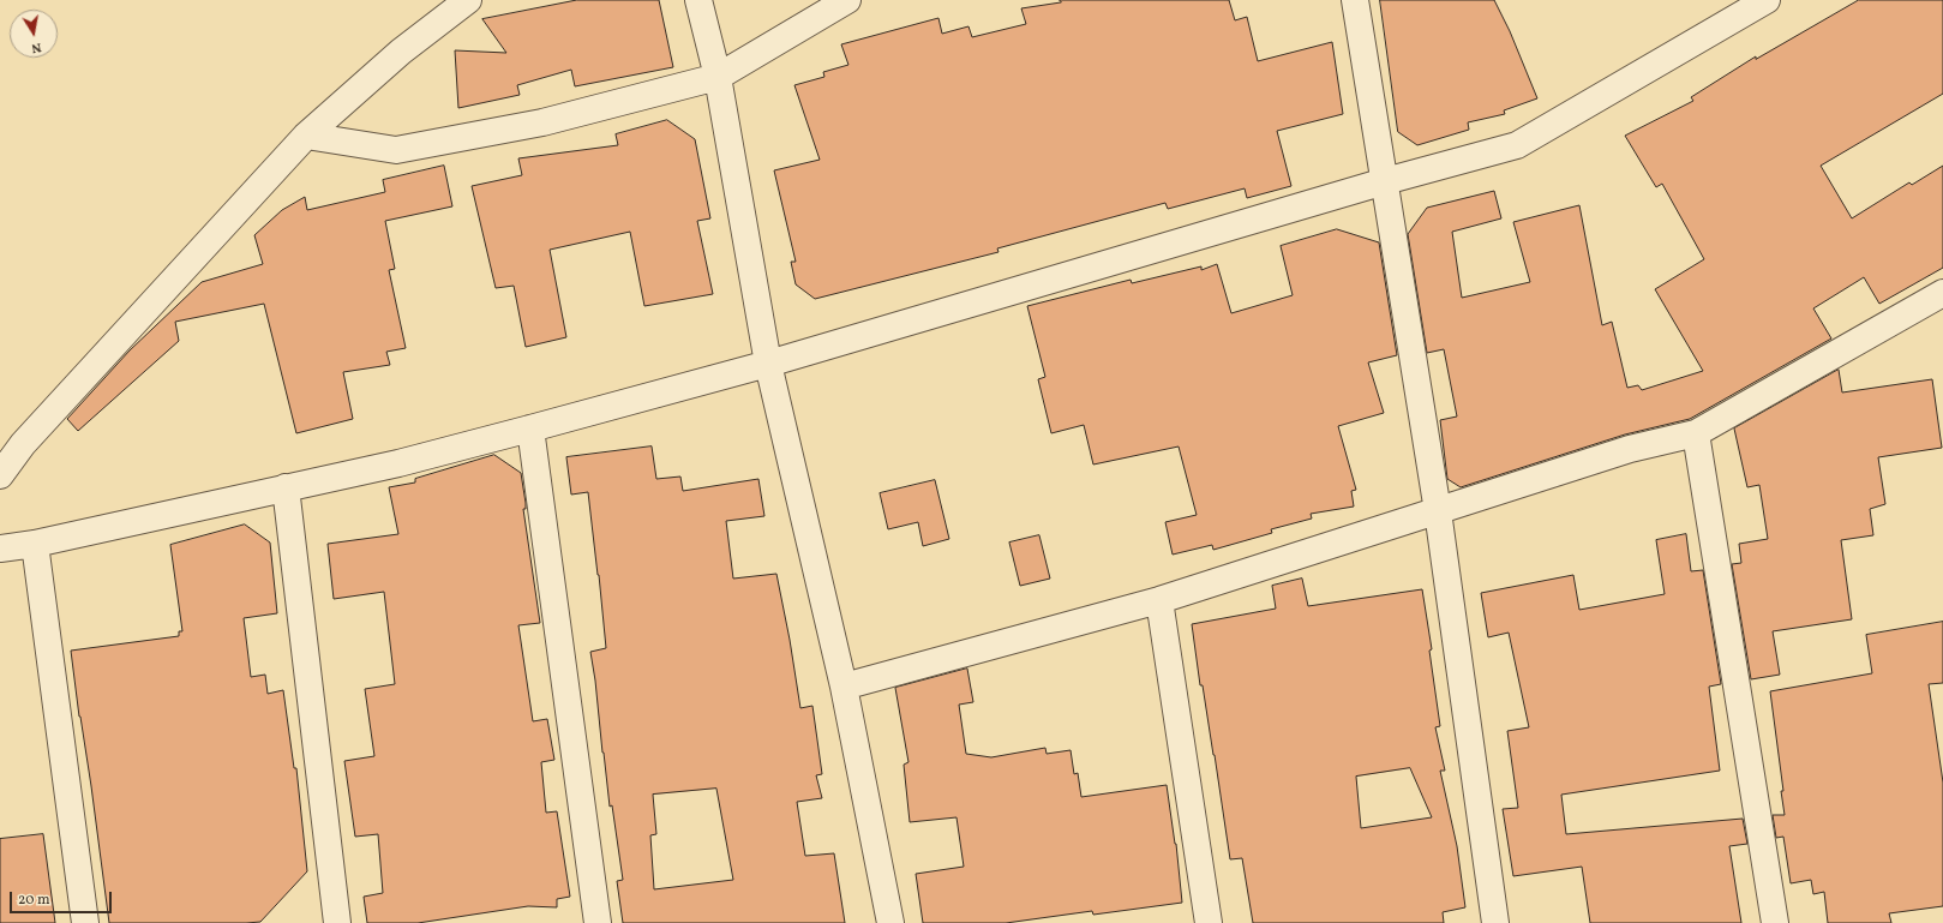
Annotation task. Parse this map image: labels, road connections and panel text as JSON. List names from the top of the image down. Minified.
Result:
{"scale_bar":"20 m","north":"bottom"}
